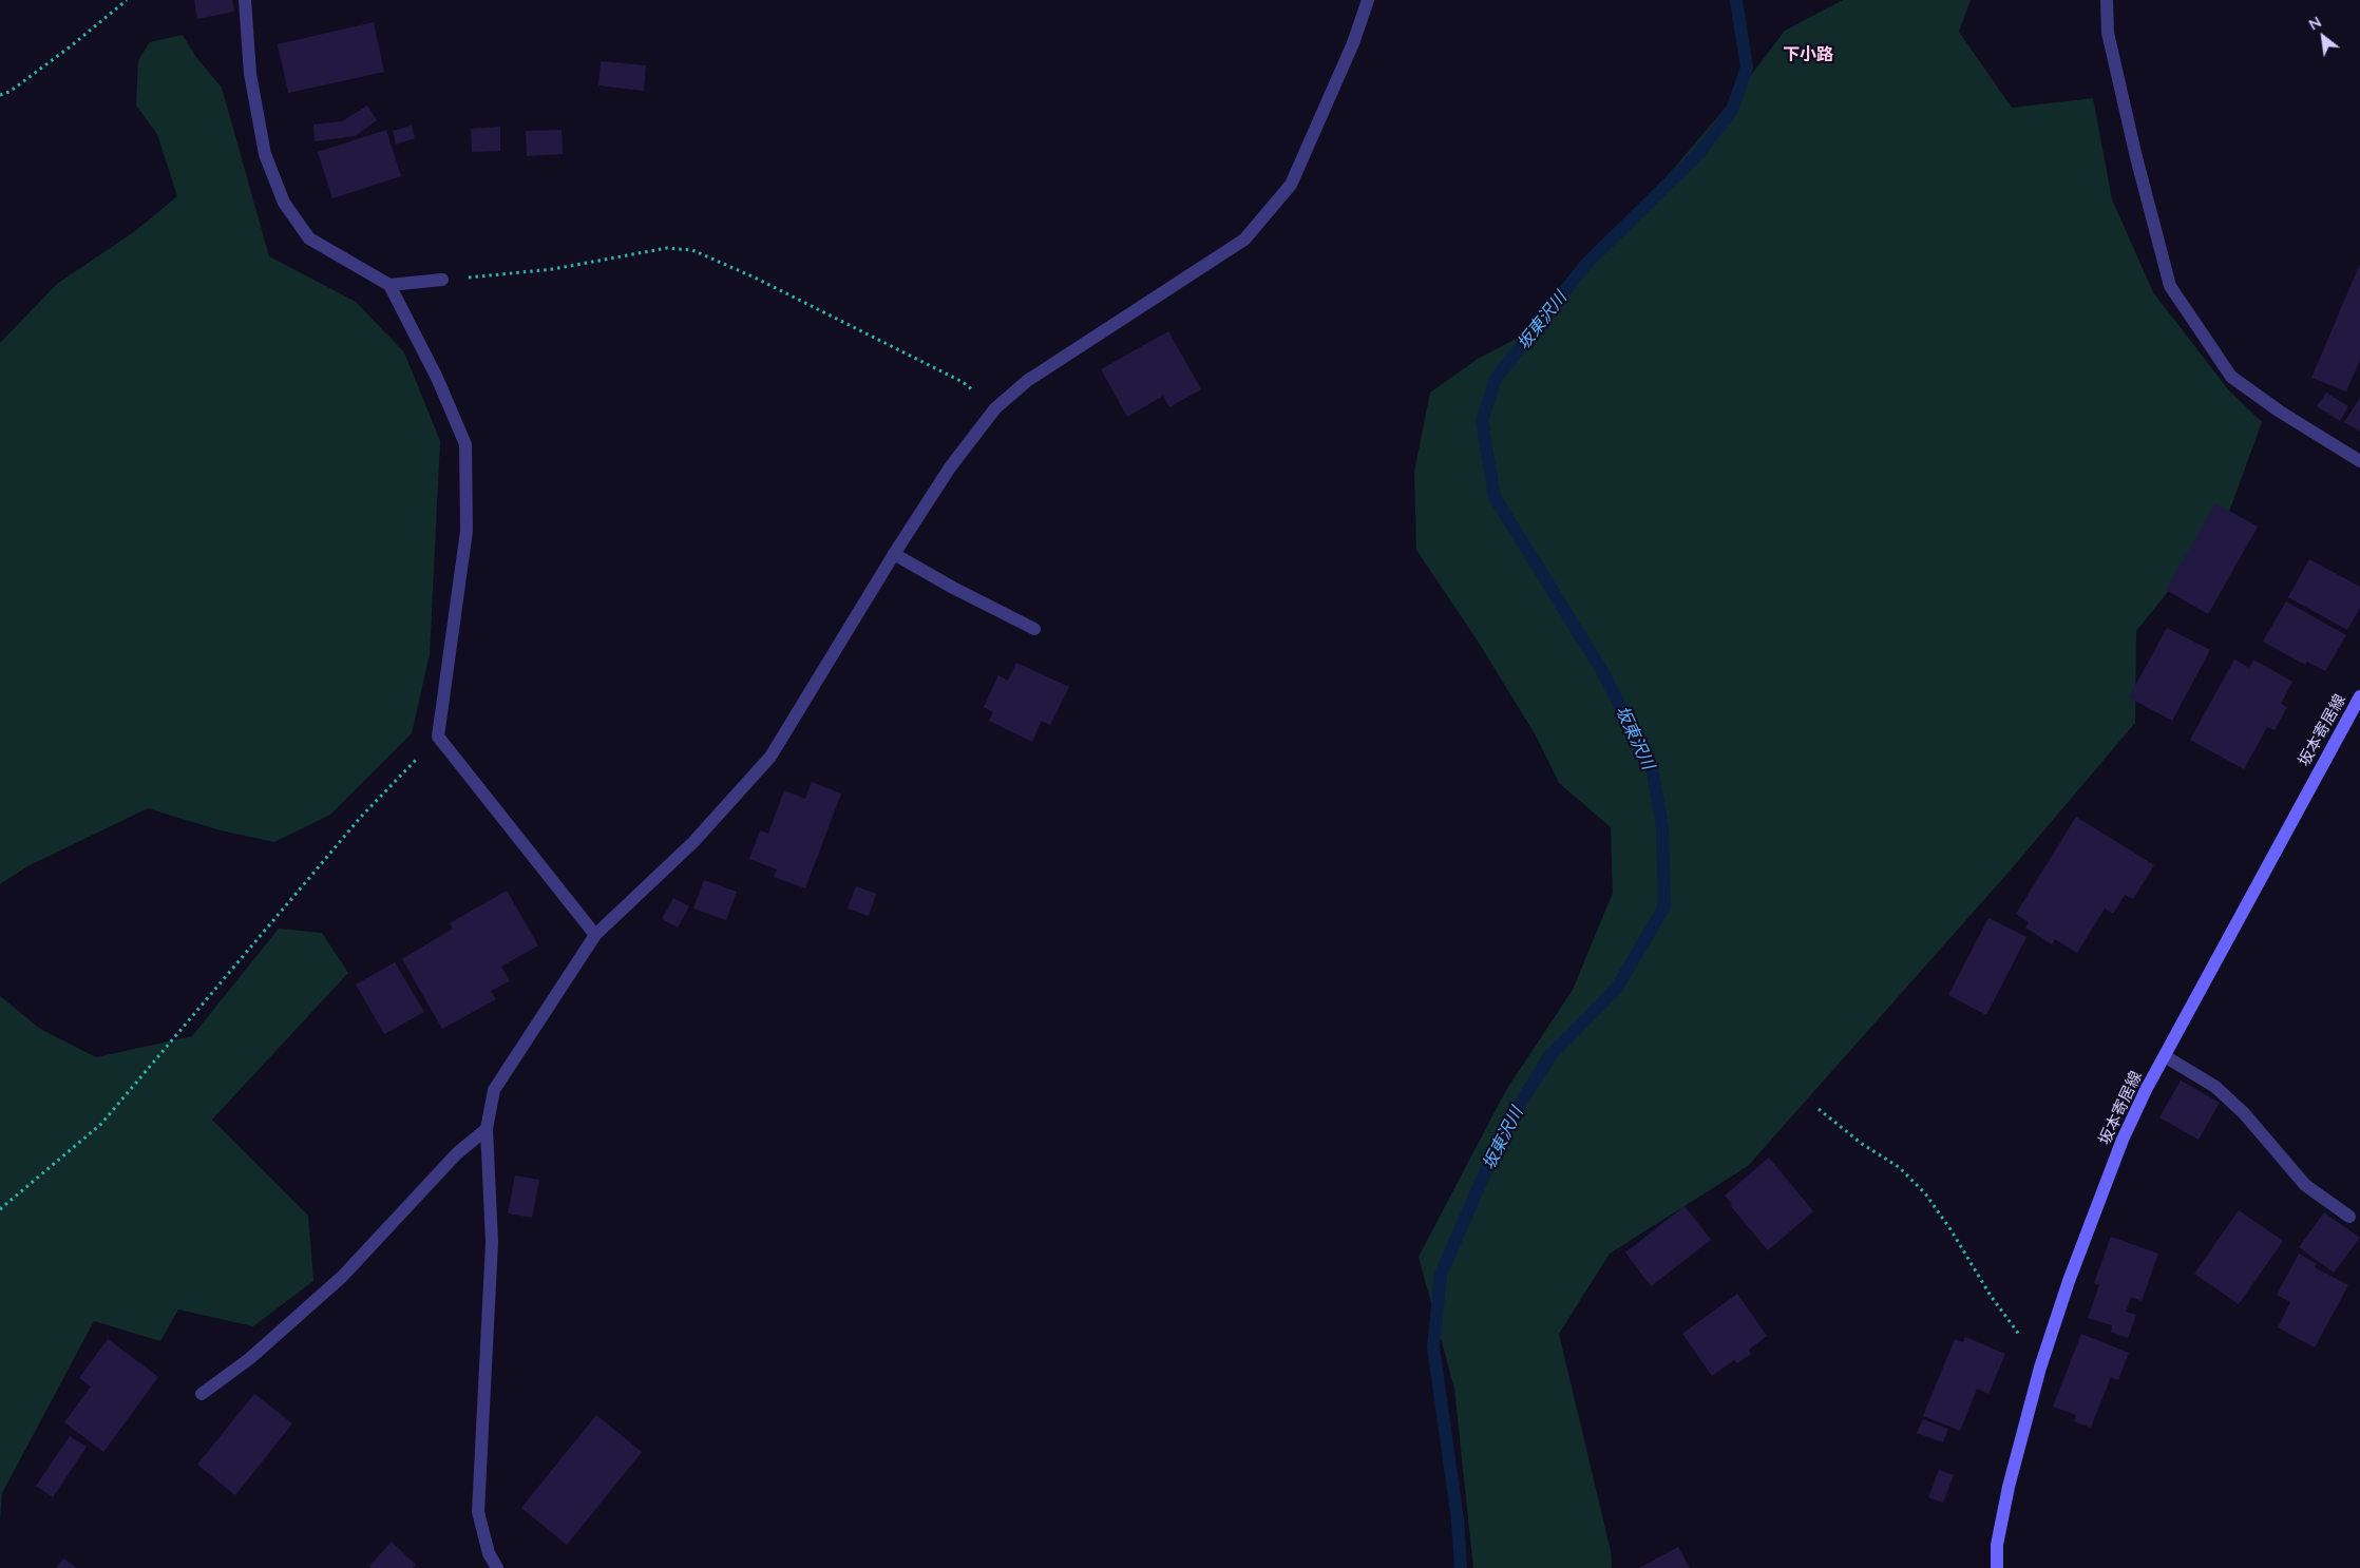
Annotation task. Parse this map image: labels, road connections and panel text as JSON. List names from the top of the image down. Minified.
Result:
{"streets":{"main road":["坂本寄居線"]},"districts":["下小路"],"water":["坂東沢川"],"north":"top left"}
